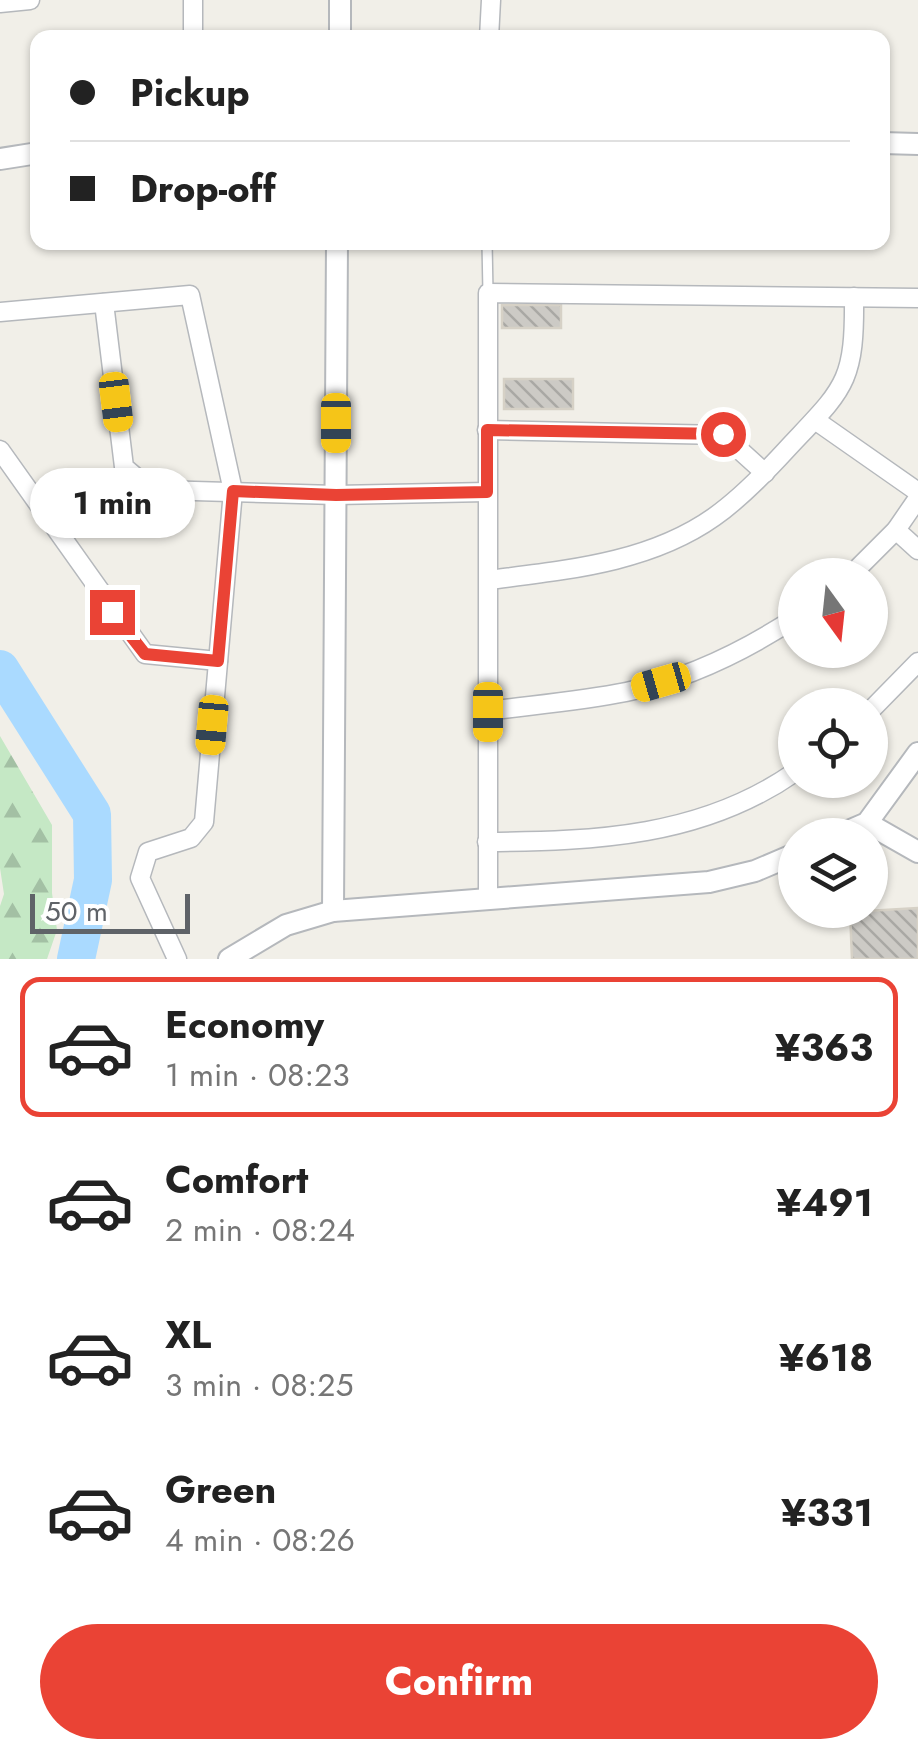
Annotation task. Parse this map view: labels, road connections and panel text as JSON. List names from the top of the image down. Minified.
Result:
{"scale_bar":"50 m","north":"bottom","page":{"banner":["Pickup","Drop-off"],"bubble":"1 min","scale":"50 m","list":[{"name":"Economy","note":"1 min · 08:23","value":"¥363"},{"name":"Comfort","note":"2 min · 08:24","value":"¥491"},{"name":"XL","note":"3 min · 08:25","value":"¥618"},{"name":"Green","note":"4 min · 08:26","value":"¥331"}],"buttons":"Confirm"}}
